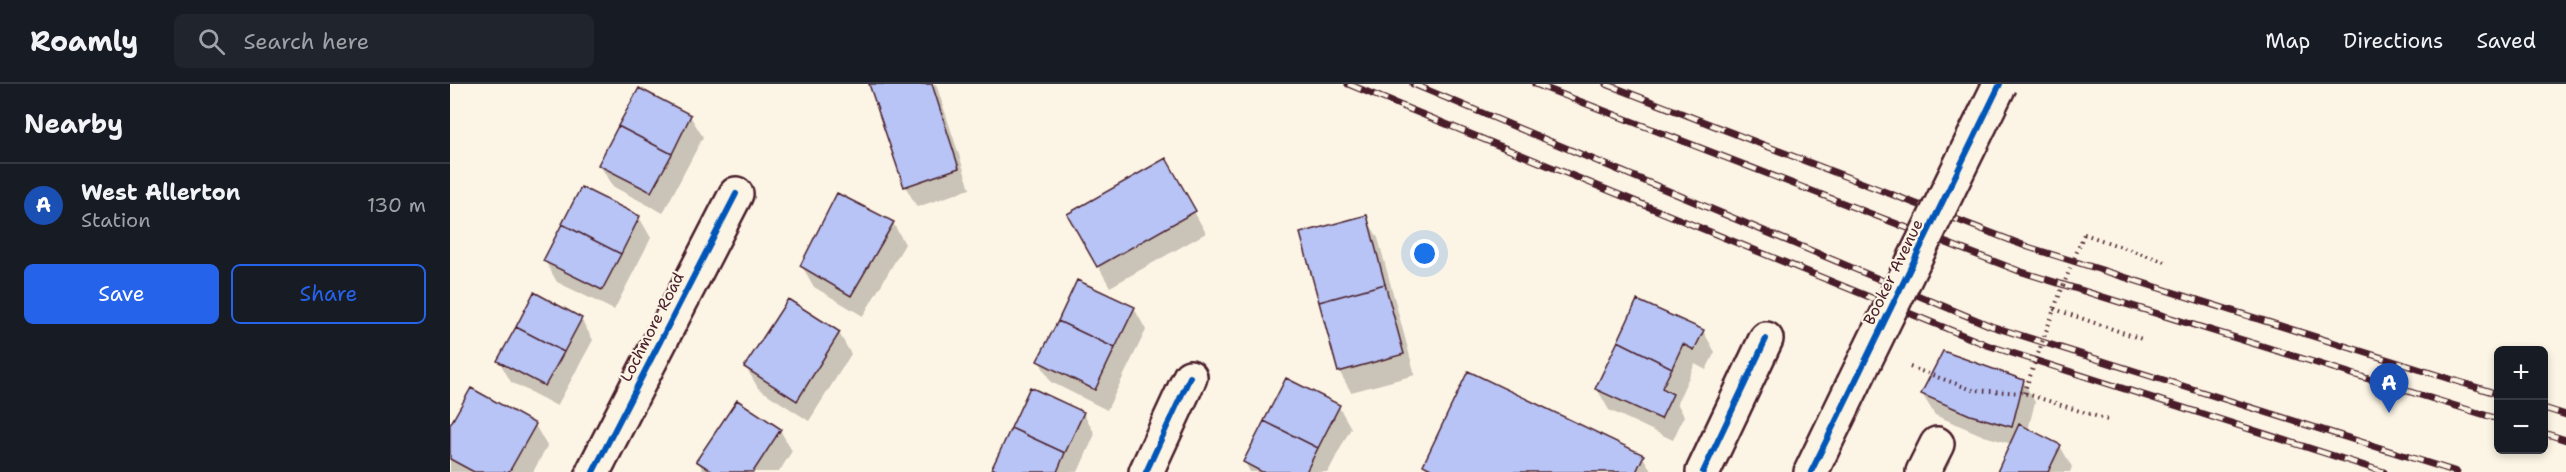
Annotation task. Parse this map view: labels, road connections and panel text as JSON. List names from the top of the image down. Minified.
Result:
{"streets":{"street":["Booker Avenue","Lochmore Road"]},"page":{"header":"Roamly","search":"Search here","nav":["Map","Directions","Saved"],"heading":"Nearby","list":[{"mark":"A","name":"West Allerton","note":"Station","value":"130 m"}],"buttons":["Save","Share"],"map_buttons":["+","−"],"pins":"A"}}
